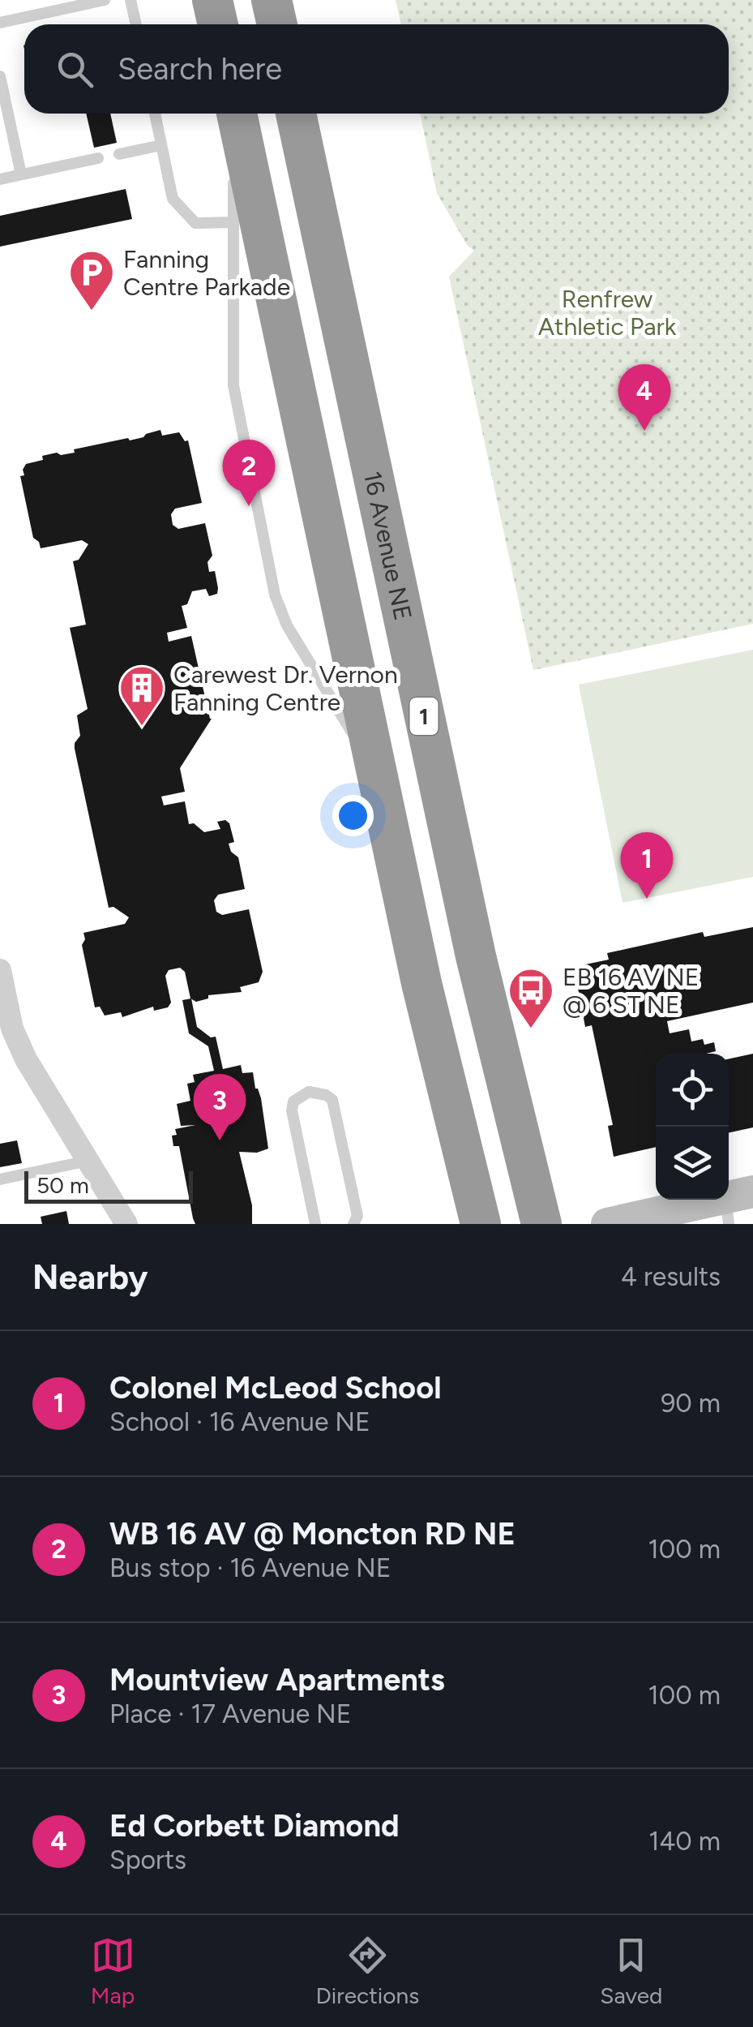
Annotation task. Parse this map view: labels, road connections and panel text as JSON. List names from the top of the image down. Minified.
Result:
{"streets":{"highway":["16 Avenue NE","1"]},"parks":["Renfrew Athletic Park"],"places":{"parking":["Fanning Centre Parkade"],"building":["Carewest Dr. Vernon Fanning Centre"],"bus stop":["EB 16 AV NE @ 6 ST NE"]},"scale_bar":"50 m","page":{"search":"Search here","pins":["4","2","1","3"],"scale":"50 m","heading":["Nearby","4 results"],"list":[{"mark":"1","name":"Colonel McLeod School","note":"School · 16 Avenue NE","value":"90 m"},{"mark":"2","name":"WB 16 AV @ Moncton RD NE","note":"Bus stop · 16 Avenue NE","value":"100 m"},{"mark":"3","name":"Mountview Apartments","note":"Place · 17 Avenue NE","value":"100 m"},{"mark":"4","name":"Ed Corbett Diamond","note":"Sports","value":"140 m"}],"nav":["Map","Directions","Saved"]}}
